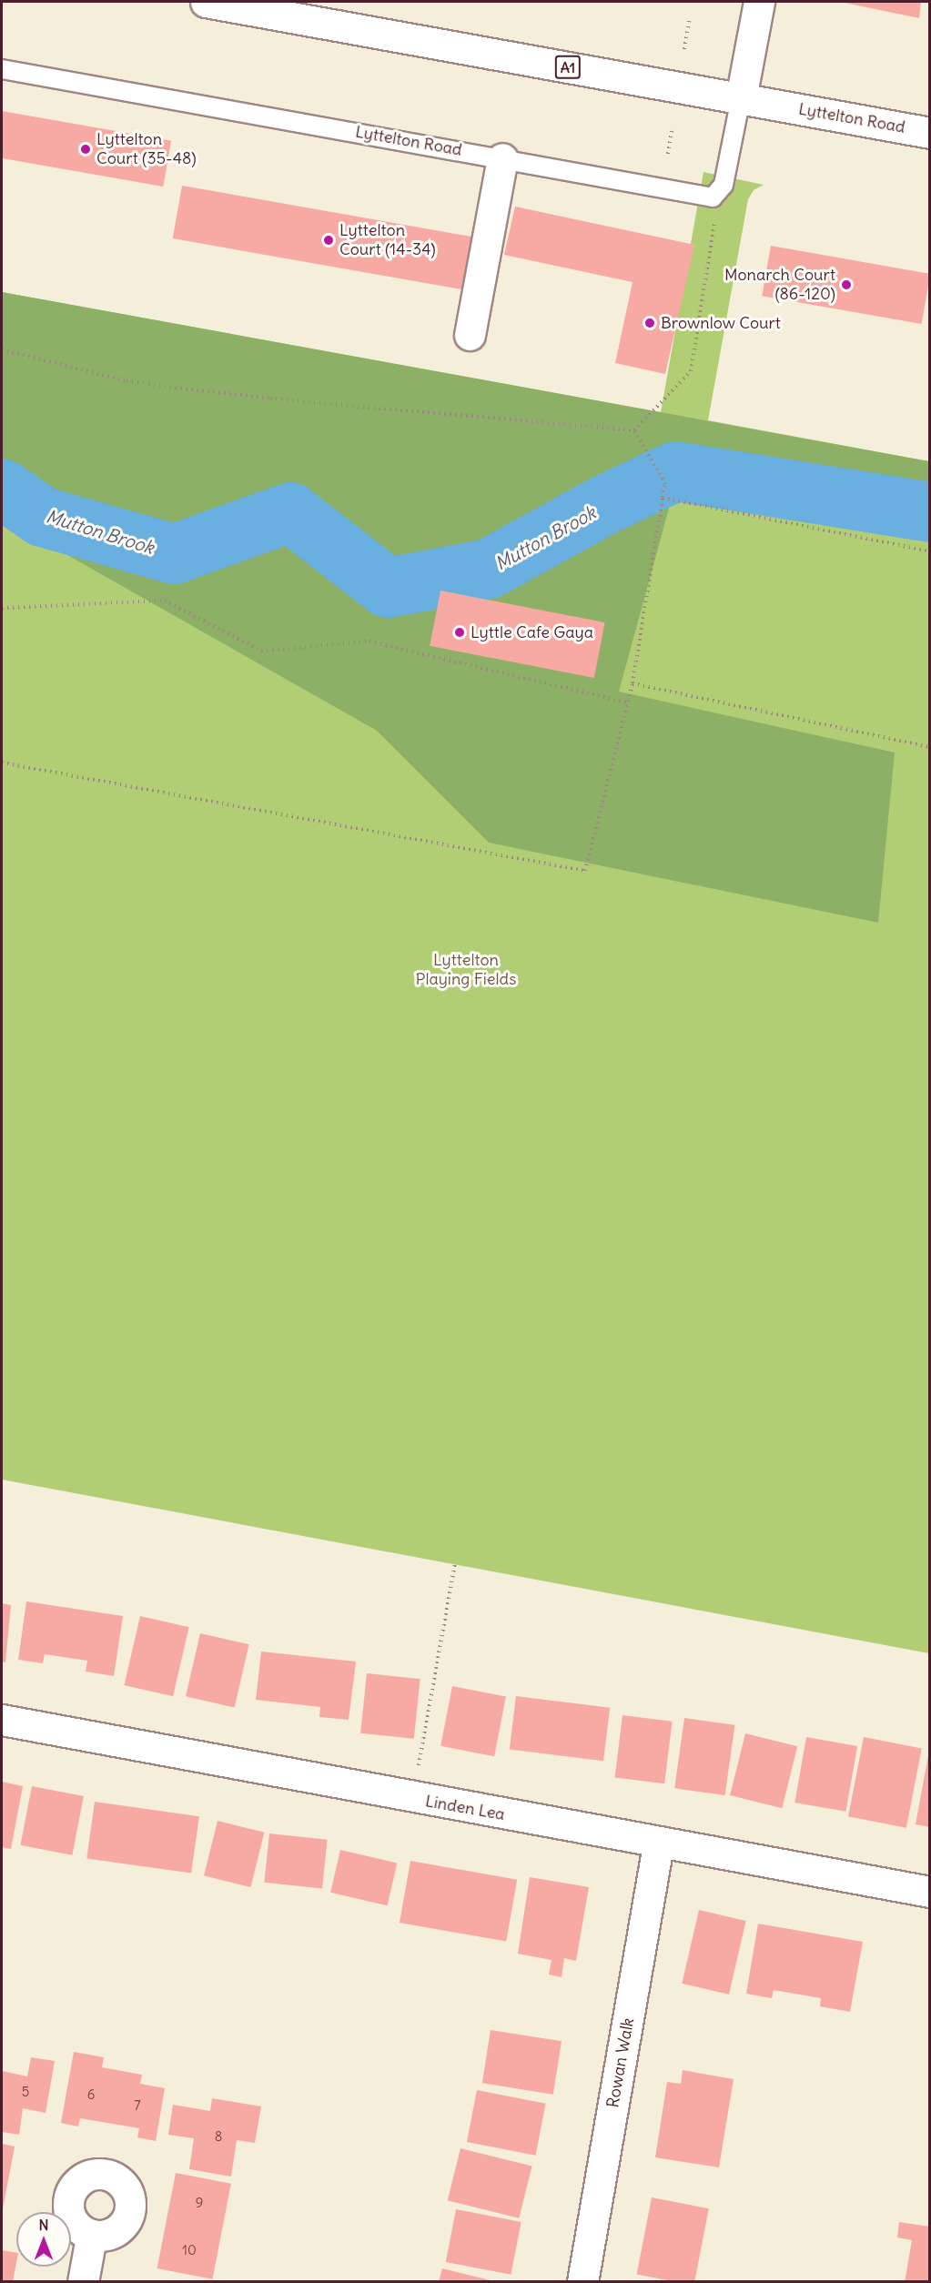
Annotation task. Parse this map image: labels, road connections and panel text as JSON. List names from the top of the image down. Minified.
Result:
{"streets":{"main road":["A1","Lyttelton Road","Linden Lea","Rowan Walk"]},"crossings":[["Linden Lea","Rowan Walk"]],"water":["Mutton Brook"],"parks":["Lyttelton Playing Fields"],"places":["Lyttelton Court (35-48)","Lyttelton Court (14-34)","Monarch Court (86-120)","Brownlow Court","Lyttle Cafe Gaya"],"house_numbers":["5","6","7","8","9","10"],"north":"top"}
